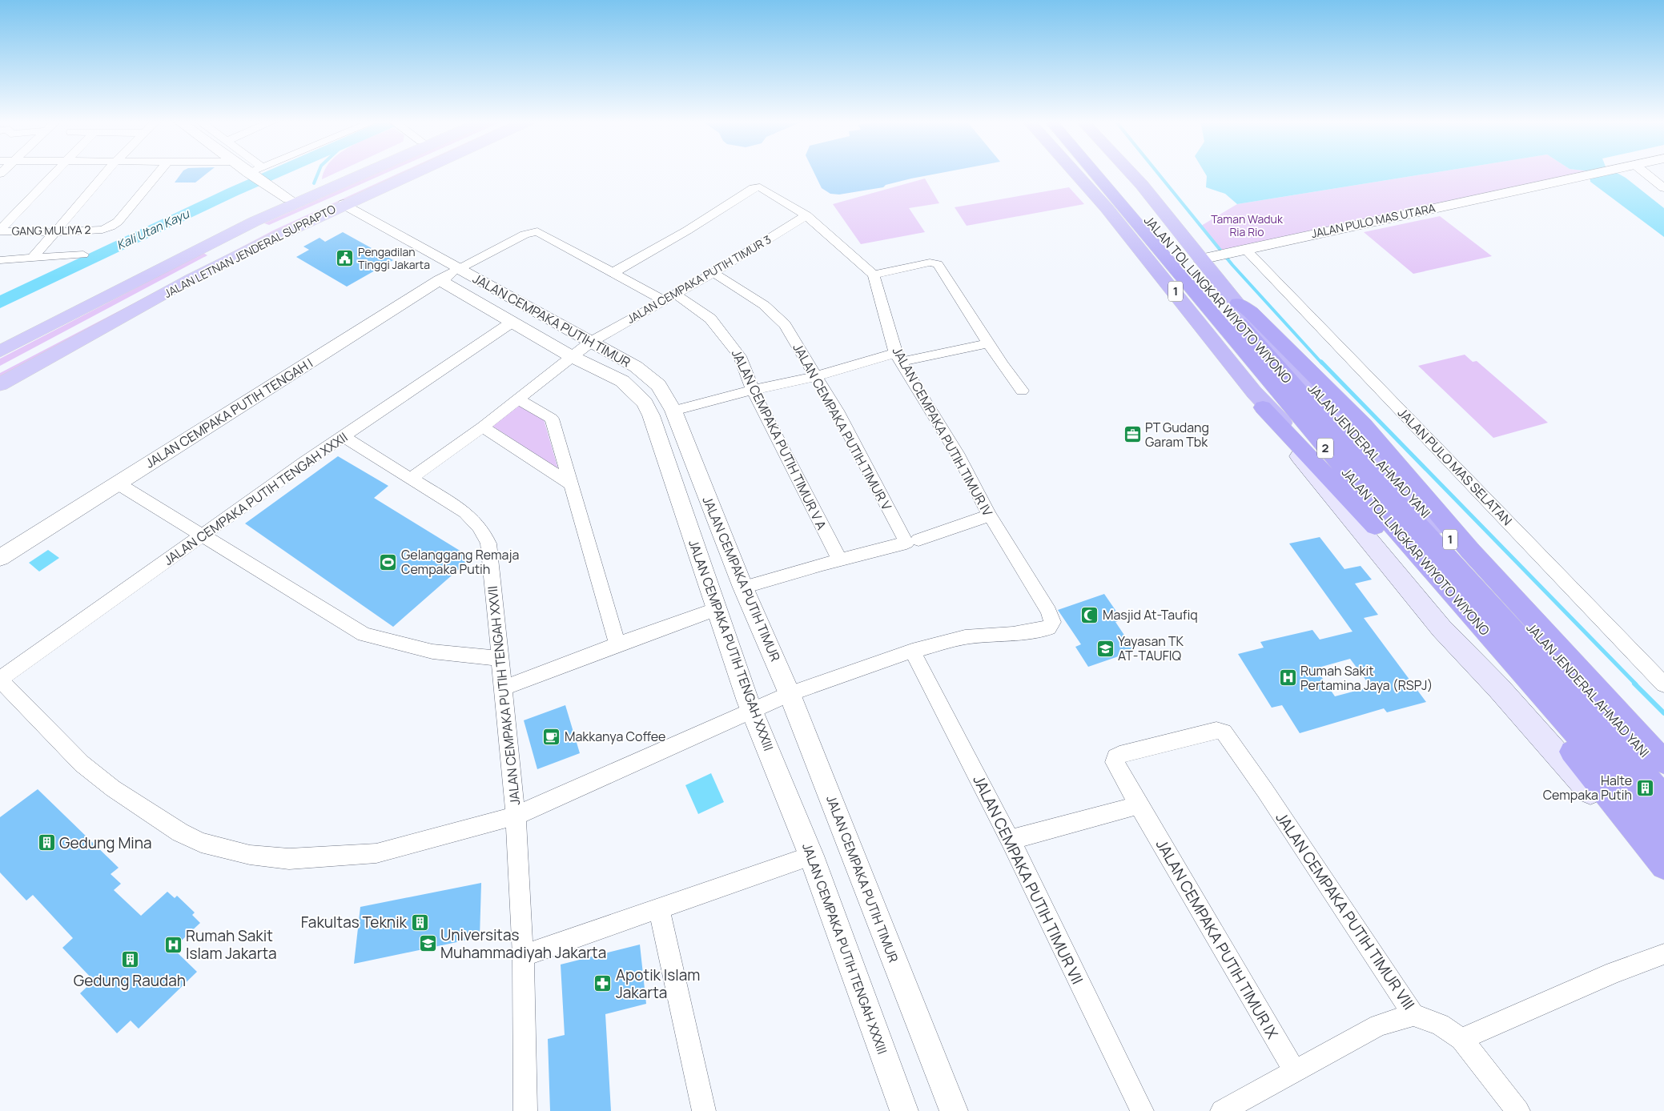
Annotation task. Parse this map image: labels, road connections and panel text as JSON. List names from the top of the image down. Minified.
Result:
{"streets":{"highway":["1","JALAN TOL LINGKAR WIYOTO WIYONO","2","JALAN JENDERAL AHMAD YANI"],"main road":["JALAN LETNAN JENDERAL SUPRAPTO"],"street":["JALAN PULO MAS UTARA","GANG MULIYA 2","JALAN CEMPAKA PUTIH TIMUR 3","JALAN CEMPAKA PUTIH TIMUR","JALAN CEMPAKA PUTIH TENGAH I","JALAN CEMPAKA PUTIH TIMUR V","JALAN CEMPAKA PUTIH TIMUR IV","JALAN CEMPAKA PUTIH TIMUR V A","JALAN PULO MAS SELATAN","JALAN CEMPAKA PUTIH TENGAH XXXII","JALAN CEMPAKA PUTIH TENGAH XXXIII","JALAN CEMPAKA PUTIH TENGAH XXVII","JALAN CEMPAKA PUTIH TIMUR VII","JALAN CEMPAKA PUTIH TIMUR VIII","JALAN CEMPAKA PUTIH TIMUR IX"]},"crossings":[["JALAN PULO MAS UTARA","JALAN JENDERAL AHMAD YANI"],["JALAN PULO MAS UTARA","JALAN PULO MAS SELATAN"],["JALAN LETNAN JENDERAL SUPRAPTO","JALAN CEMPAKA PUTIH TIMUR"],["JALAN CEMPAKA PUTIH TIMUR 3","JALAN CEMPAKA PUTIH TIMUR"],["JALAN CEMPAKA PUTIH TIMUR 3","JALAN CEMPAKA PUTIH TIMUR V"],["JALAN CEMPAKA PUTIH TIMUR 3","JALAN CEMPAKA PUTIH TIMUR V A"],["JALAN CEMPAKA PUTIH TIMUR 3","JALAN CEMPAKA PUTIH TENGAH XXXIII"],["JALAN CEMPAKA PUTIH TIMUR 3","JALAN CEMPAKA PUTIH TENGAH XXVII"],["JALAN CEMPAKA PUTIH TIMUR","JALAN CEMPAKA PUTIH TENGAH I"],["JALAN CEMPAKA PUTIH TIMUR","JALAN CEMPAKA PUTIH TIMUR V A"],["JALAN CEMPAKA PUTIH TIMUR","JALAN CEMPAKA PUTIH TENGAH XXXIII"],["JALAN CEMPAKA PUTIH TENGAH I","JALAN CEMPAKA PUTIH TIMUR V A"],["JALAN CEMPAKA PUTIH TENGAH I","JALAN CEMPAKA PUTIH TENGAH XXXIII"],["JALAN CEMPAKA PUTIH TIMUR IV","JALAN CEMPAKA PUTIH TIMUR VII"],["JALAN CEMPAKA PUTIH TIMUR V A","JALAN CEMPAKA PUTIH TENGAH XXXIII"],["JALAN CEMPAKA PUTIH TENGAH XXXII","JALAN CEMPAKA PUTIH TENGAH XXXIII"],["JALAN CEMPAKA PUTIH TENGAH XXXII","JALAN CEMPAKA PUTIH TENGAH XXVII"],["JALAN CEMPAKA PUTIH TIMUR VIII","JALAN CEMPAKA PUTIH TIMUR IX"]],"water":["Kali Utan Kayu"],"parks":["Taman Waduk Ria Rio"],"places":{"public building":["Pengadilan Tinggi Jakarta"],"office":["PT Gudang Garam Tbk"],"sports":["Gelanggang Remaja Cempaka Putih"],"mosque":["Masjid At-Taufiq"],"school or university":["Yayasan TK AT-TAUFIQ","Universitas Muhammadiyah Jakarta"],"hospital":["Rumah Sakit Pertamina Jaya (RSPJ)","Rumah Sakit Islam Jakarta"],"cafe":["Makkanya Coffee"],"building":["Halte Cempaka Putih","Gedung Mina","Fakultas Teknik","Gedung Raudah"],"pharmacy":["Apotik Islam Jakarta"]}}
